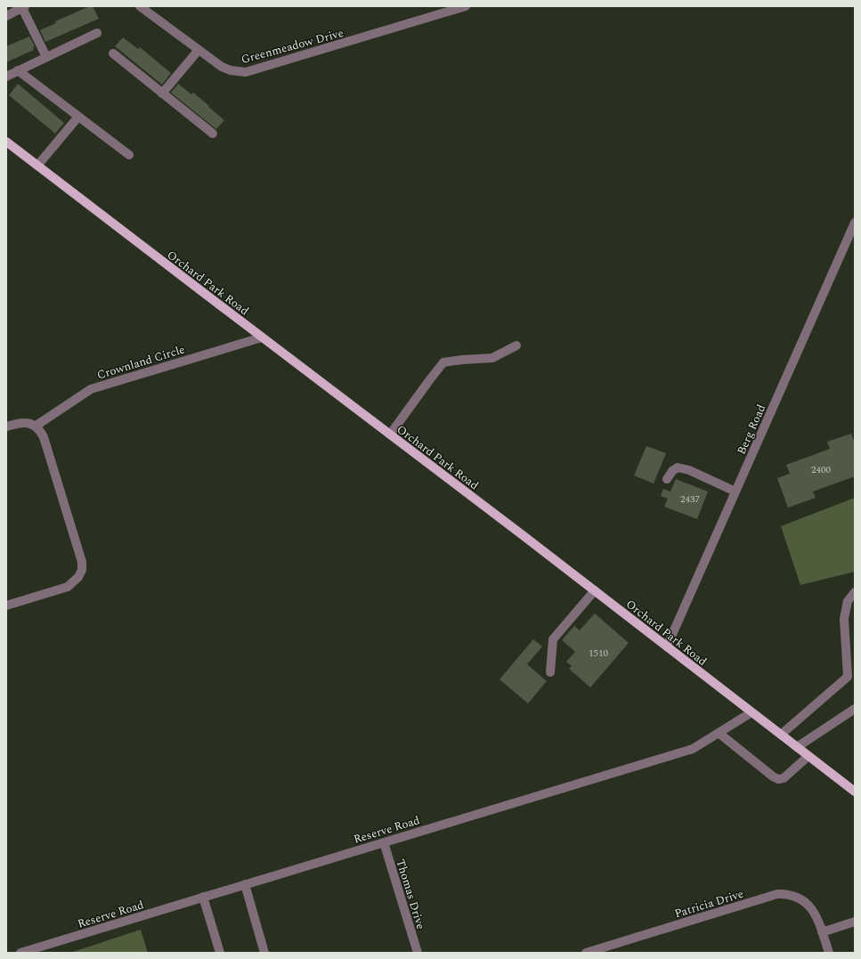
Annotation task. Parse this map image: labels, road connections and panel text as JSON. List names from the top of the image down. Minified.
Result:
{"streets":{"main road":["Orchard Park Road"],"street":["Greenmeadow Drive","Crownland Circle","Berg Road","Reserve Road","Thomas Drive","Patricia Drive"]},"crossings":[["Orchard Park Road","Crownland Circle"],["Orchard Park Road","Berg Road"],["Orchard Park Road","Reserve Road"],["Reserve Road","Thomas Drive"]],"house_numbers":["2400","2437","1510"]}
